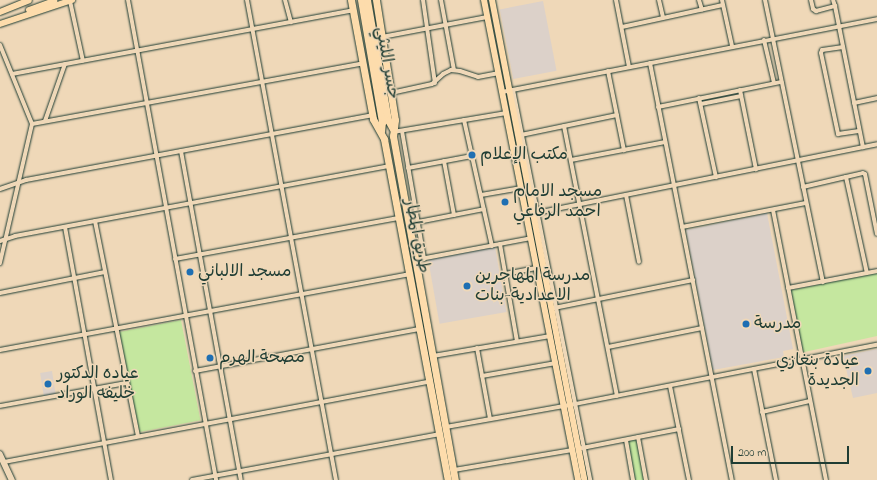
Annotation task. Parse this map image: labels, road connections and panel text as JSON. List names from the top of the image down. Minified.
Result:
{"streets":{"highway":["جسر الليثي","طريق المطار"]},"crossings":[["جسر الليثي","طريق المطار"]],"places":["مكتب الإعلام","مسجد الامام احمد الرفاعي","مسجد الالباني","مدرسة المهاجرين الاعدادية-بنات","مدرسة","مصحة الهرم","عيادة بنغازي الجديدة","عياده الدكتور خليفه الوراد"],"scale_bar":"200 m"}
